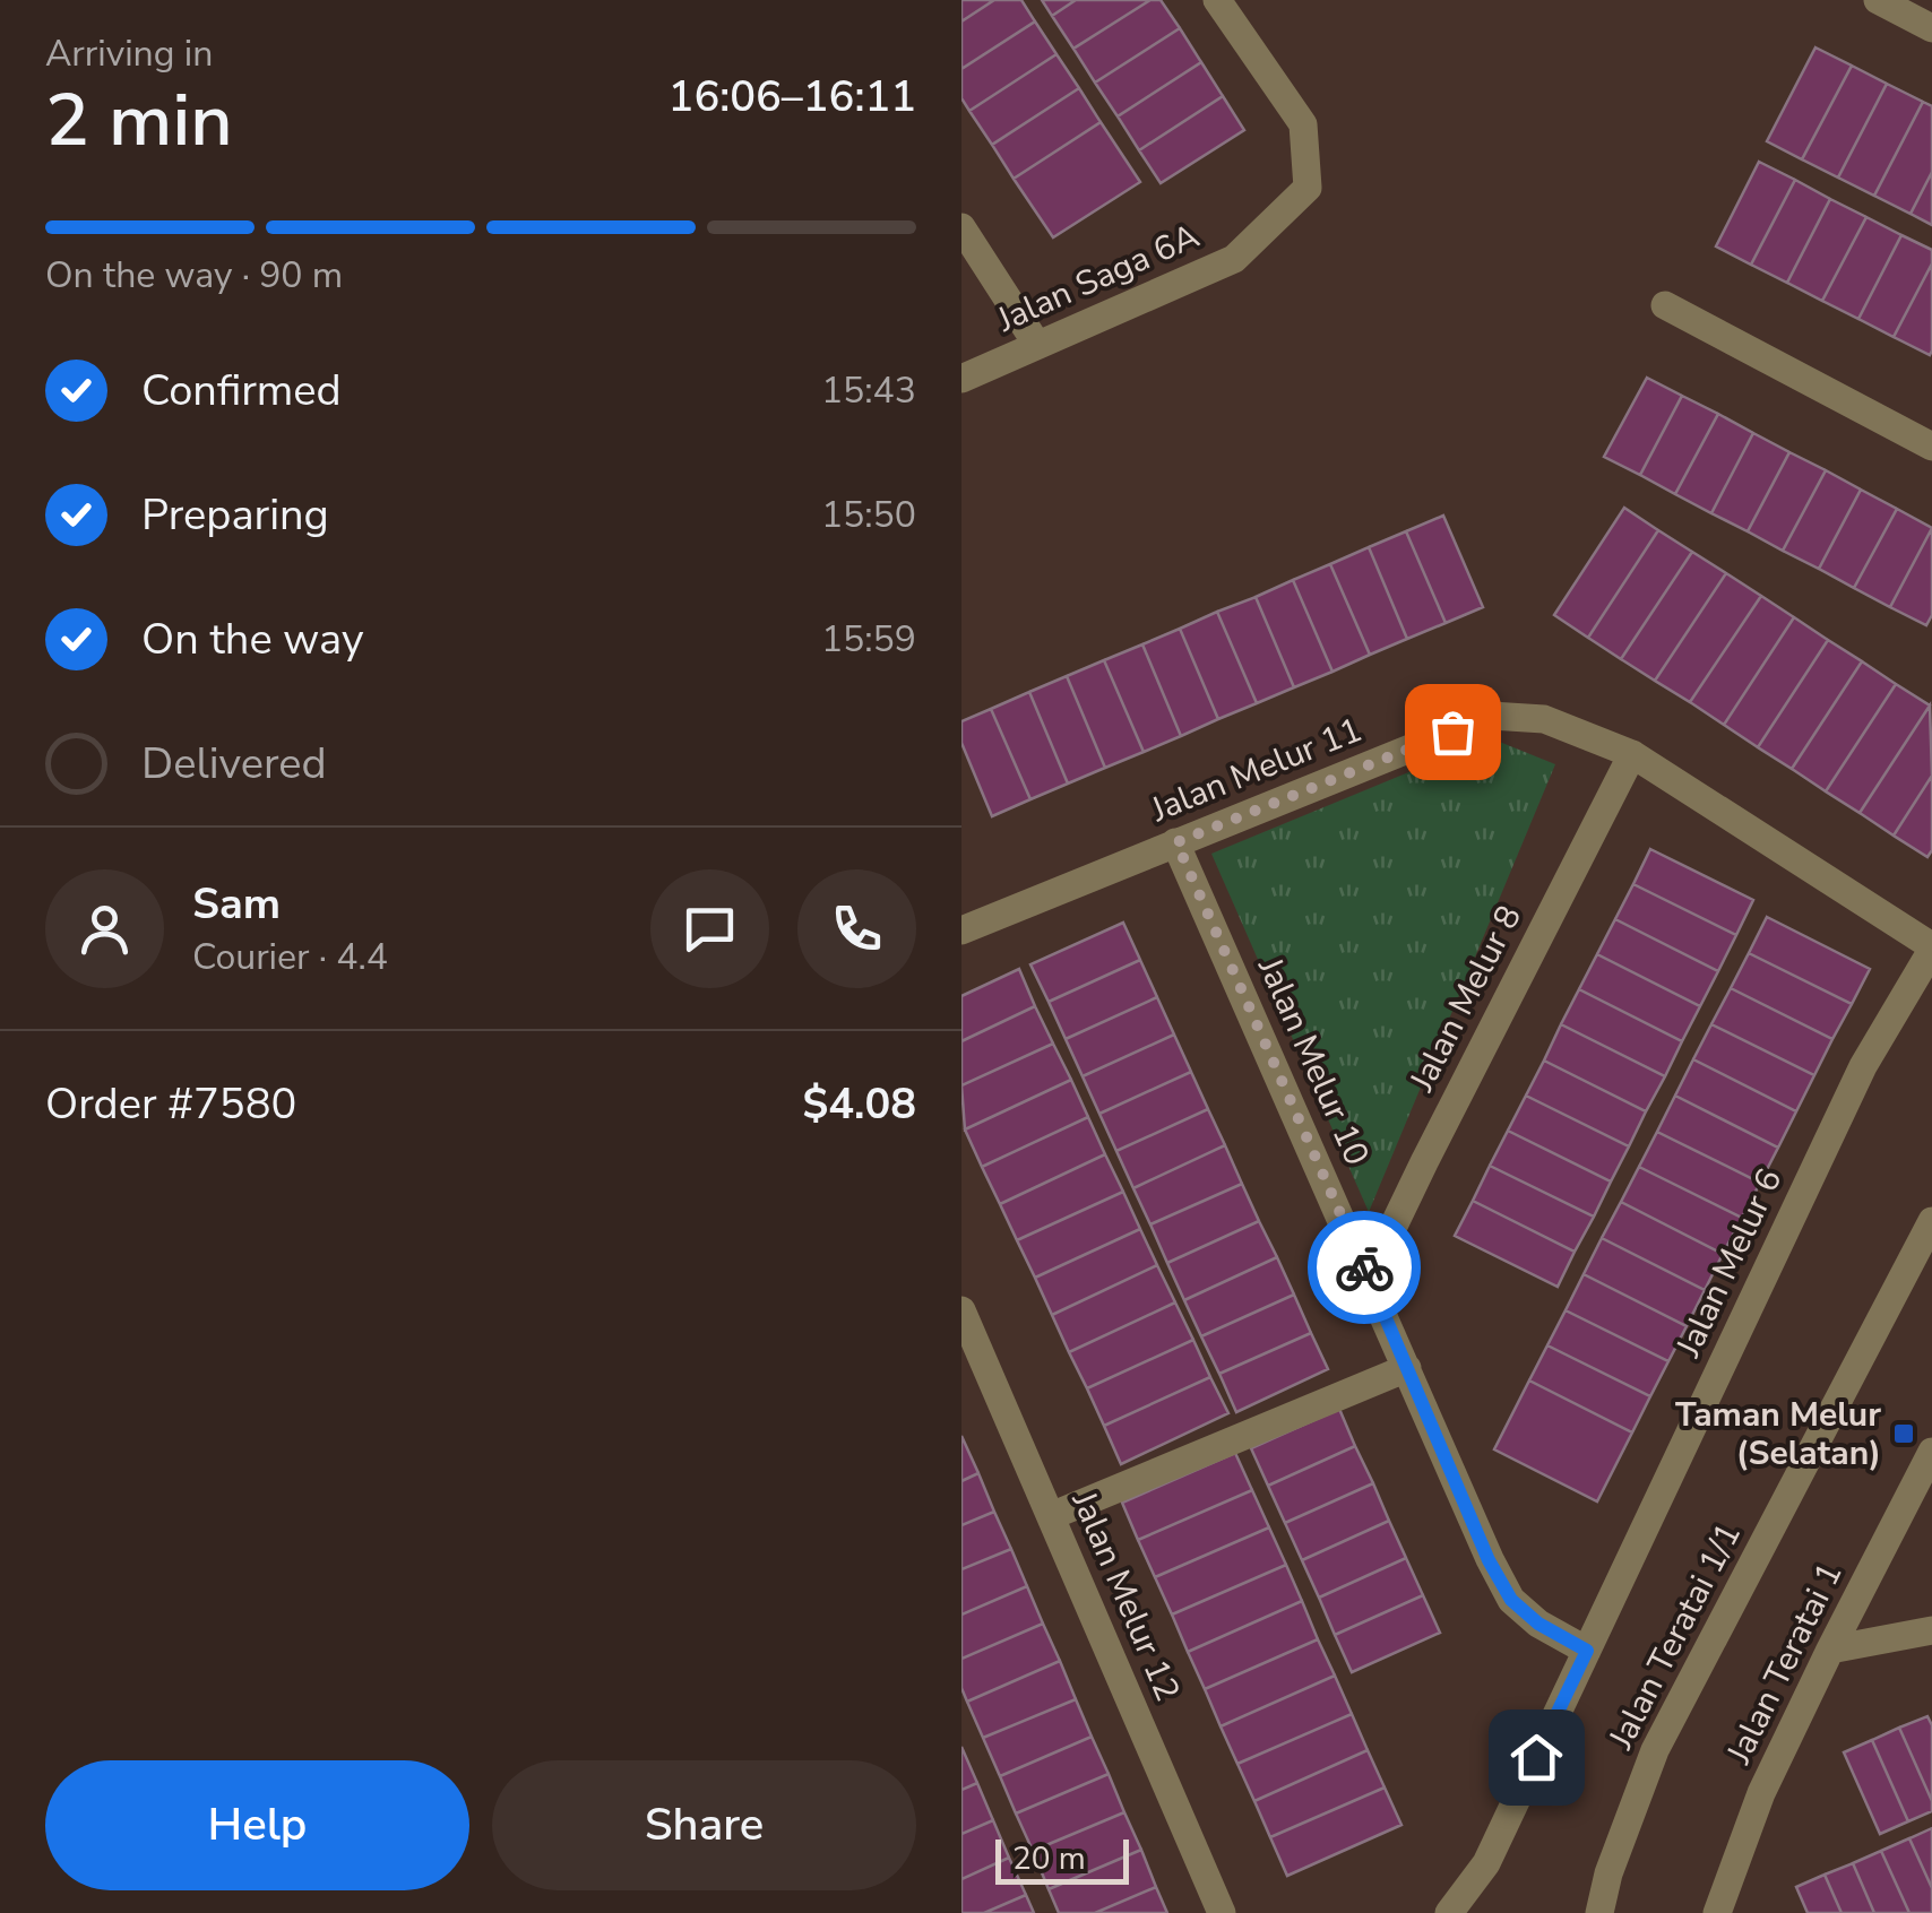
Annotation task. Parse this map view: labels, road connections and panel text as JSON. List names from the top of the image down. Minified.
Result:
{"streets":{"street":["Jalan Saga 6A","Jalan Melur 11","Jalan Melur 8","Jalan Melur 10","Jalan Melur 6","Jalan Melur 12","Jalan Teratai 1/1","Jalan Teratai 1"]},"crossings":[["Jalan Melur 11","Jalan Melur 8"],["Jalan Melur 11","Jalan Melur 10"],["Jalan Melur 11","Jalan Melur 6"],["Jalan Melur 8","Jalan Melur 10"],["Jalan Melur 10","Jalan Melur 6"]],"places":{"transit":["Taman Melur (Selatan)"]},"scale_bar":"20 m","page":{"heading":["2 min","Arriving in","16:06–16:11"],"panel":["Sam","Courier · 4.4","Order #7580","$4.08"],"bar":"On the way · 90 m","list":[["Confirmed","15:43"],["Preparing","15:50"],["On the way","15:59"],"Delivered"],"buttons":["Help","Share"],"scale":"20 m"}}
